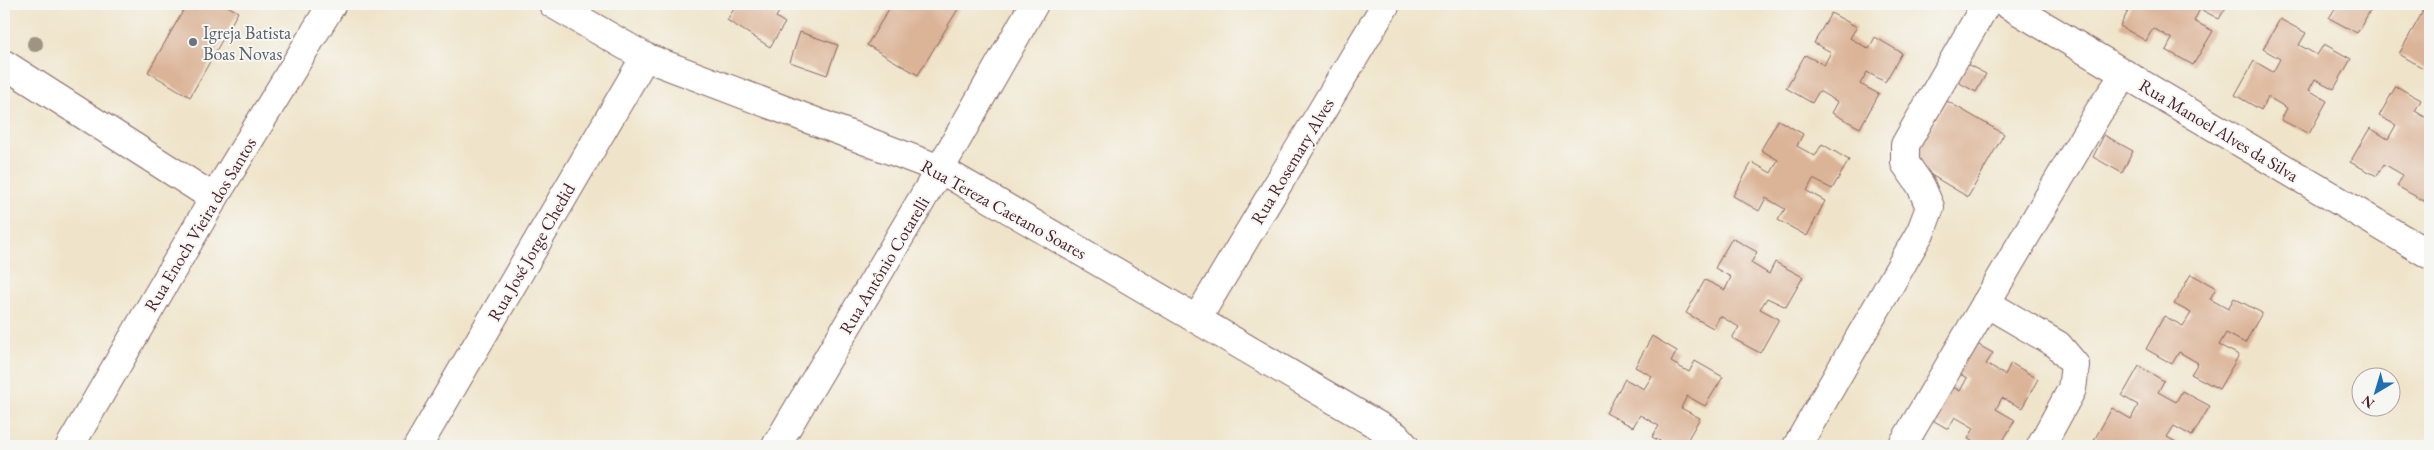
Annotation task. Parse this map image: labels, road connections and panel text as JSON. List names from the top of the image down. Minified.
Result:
{"streets":{"street":["Rua Manoel Alves da Silva","Rua Rosemary Alves","Rua Tereza Caetano Soares","Rua Enoch Vieira dos Santos","Rua José Jorge Chedid","Rua Antônio Cotarelli"]},"crossings":[["Rua Rosemary Alves","Rua Tereza Caetano Soares"],["Rua Tereza Caetano Soares","Rua José Jorge Chedid"],["Rua Tereza Caetano Soares","Rua Antônio Cotarelli"]],"places":["Igreja Batista Boas Novas"],"north":"bottom left"}
